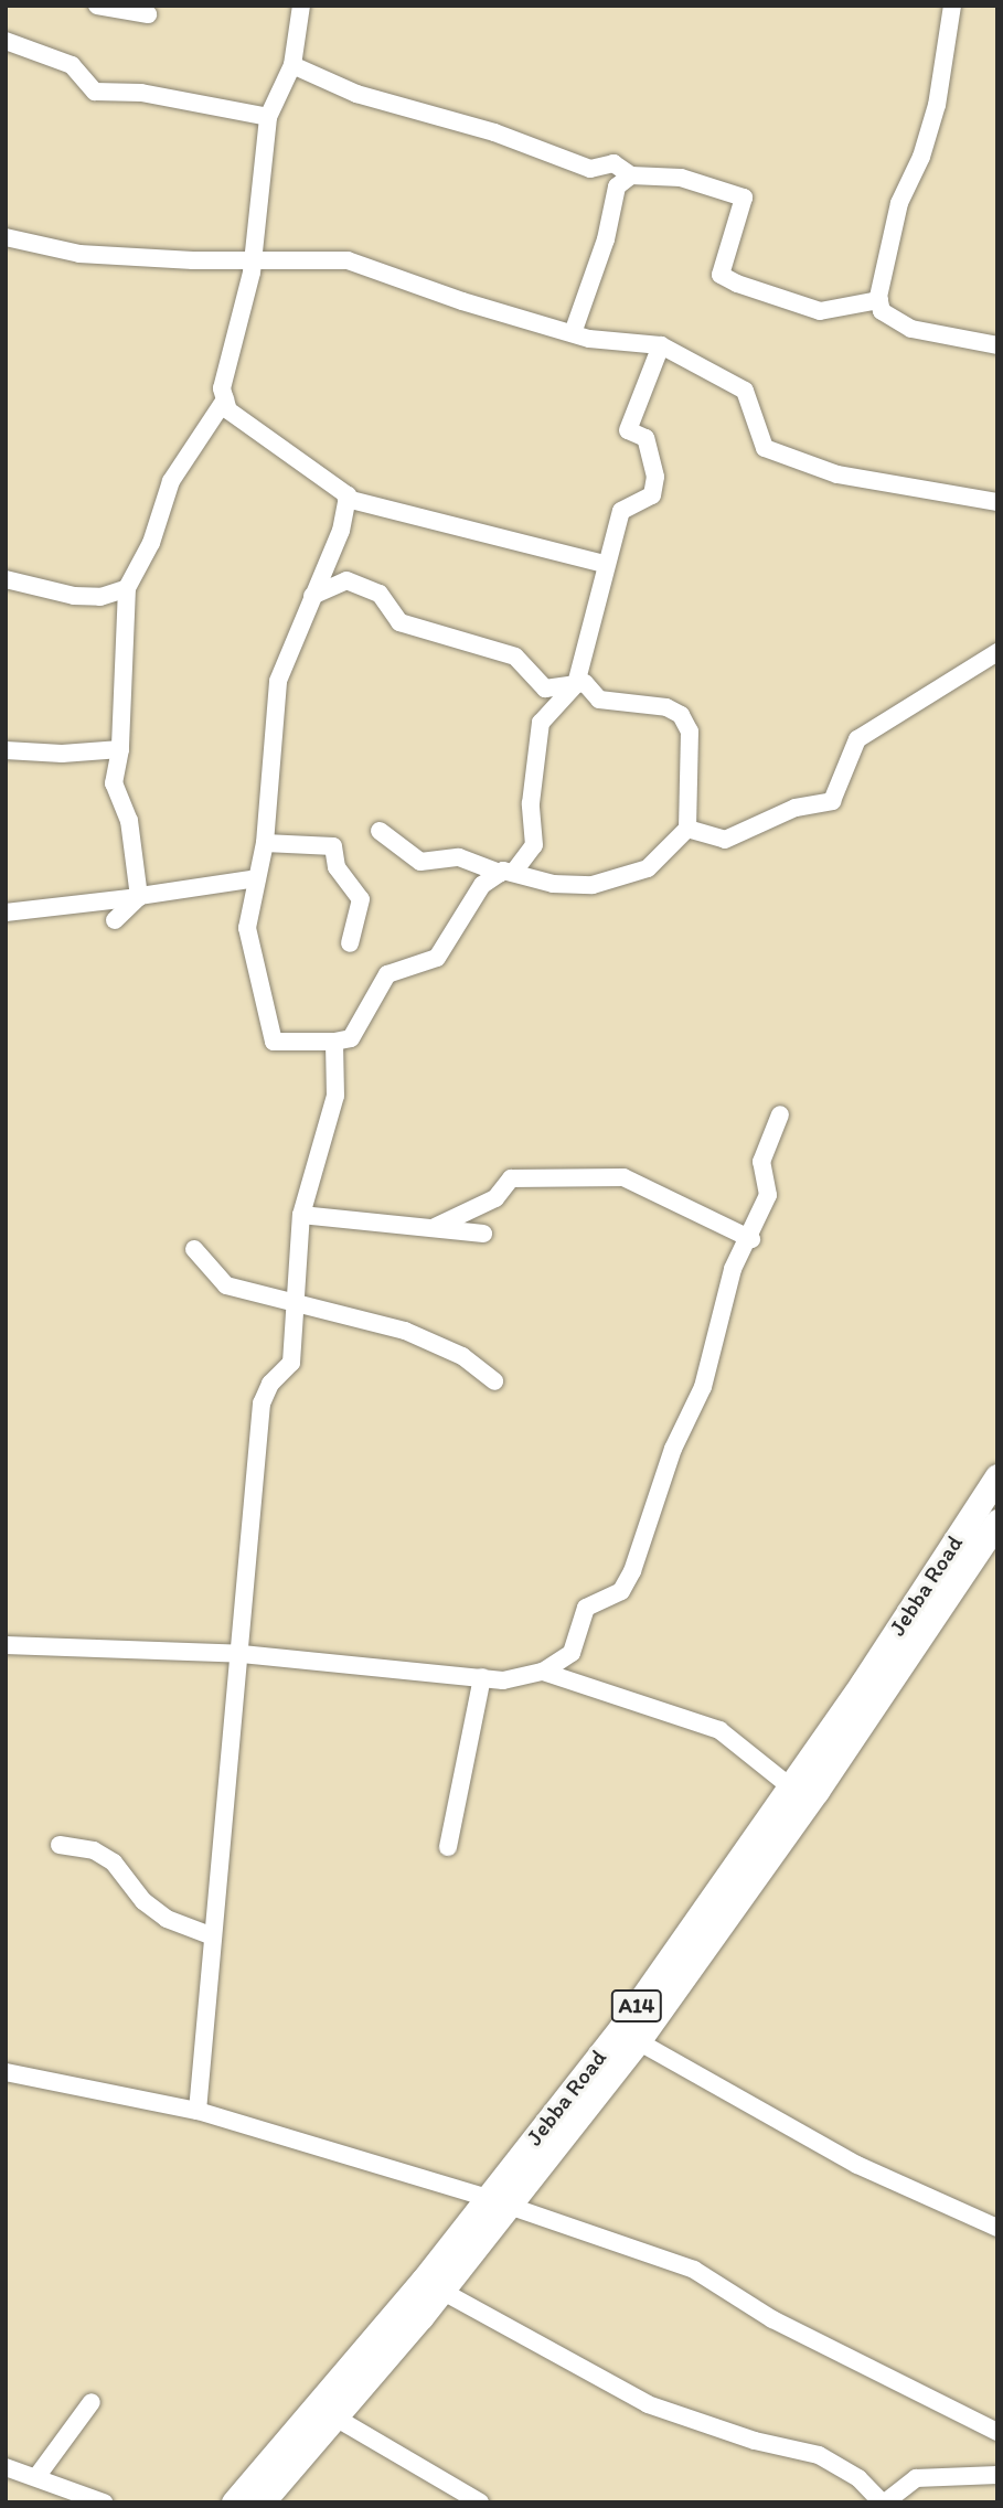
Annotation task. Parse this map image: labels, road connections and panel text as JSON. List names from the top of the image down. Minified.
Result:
{"streets":{"highway":["Jebba Road","A14"]}}
